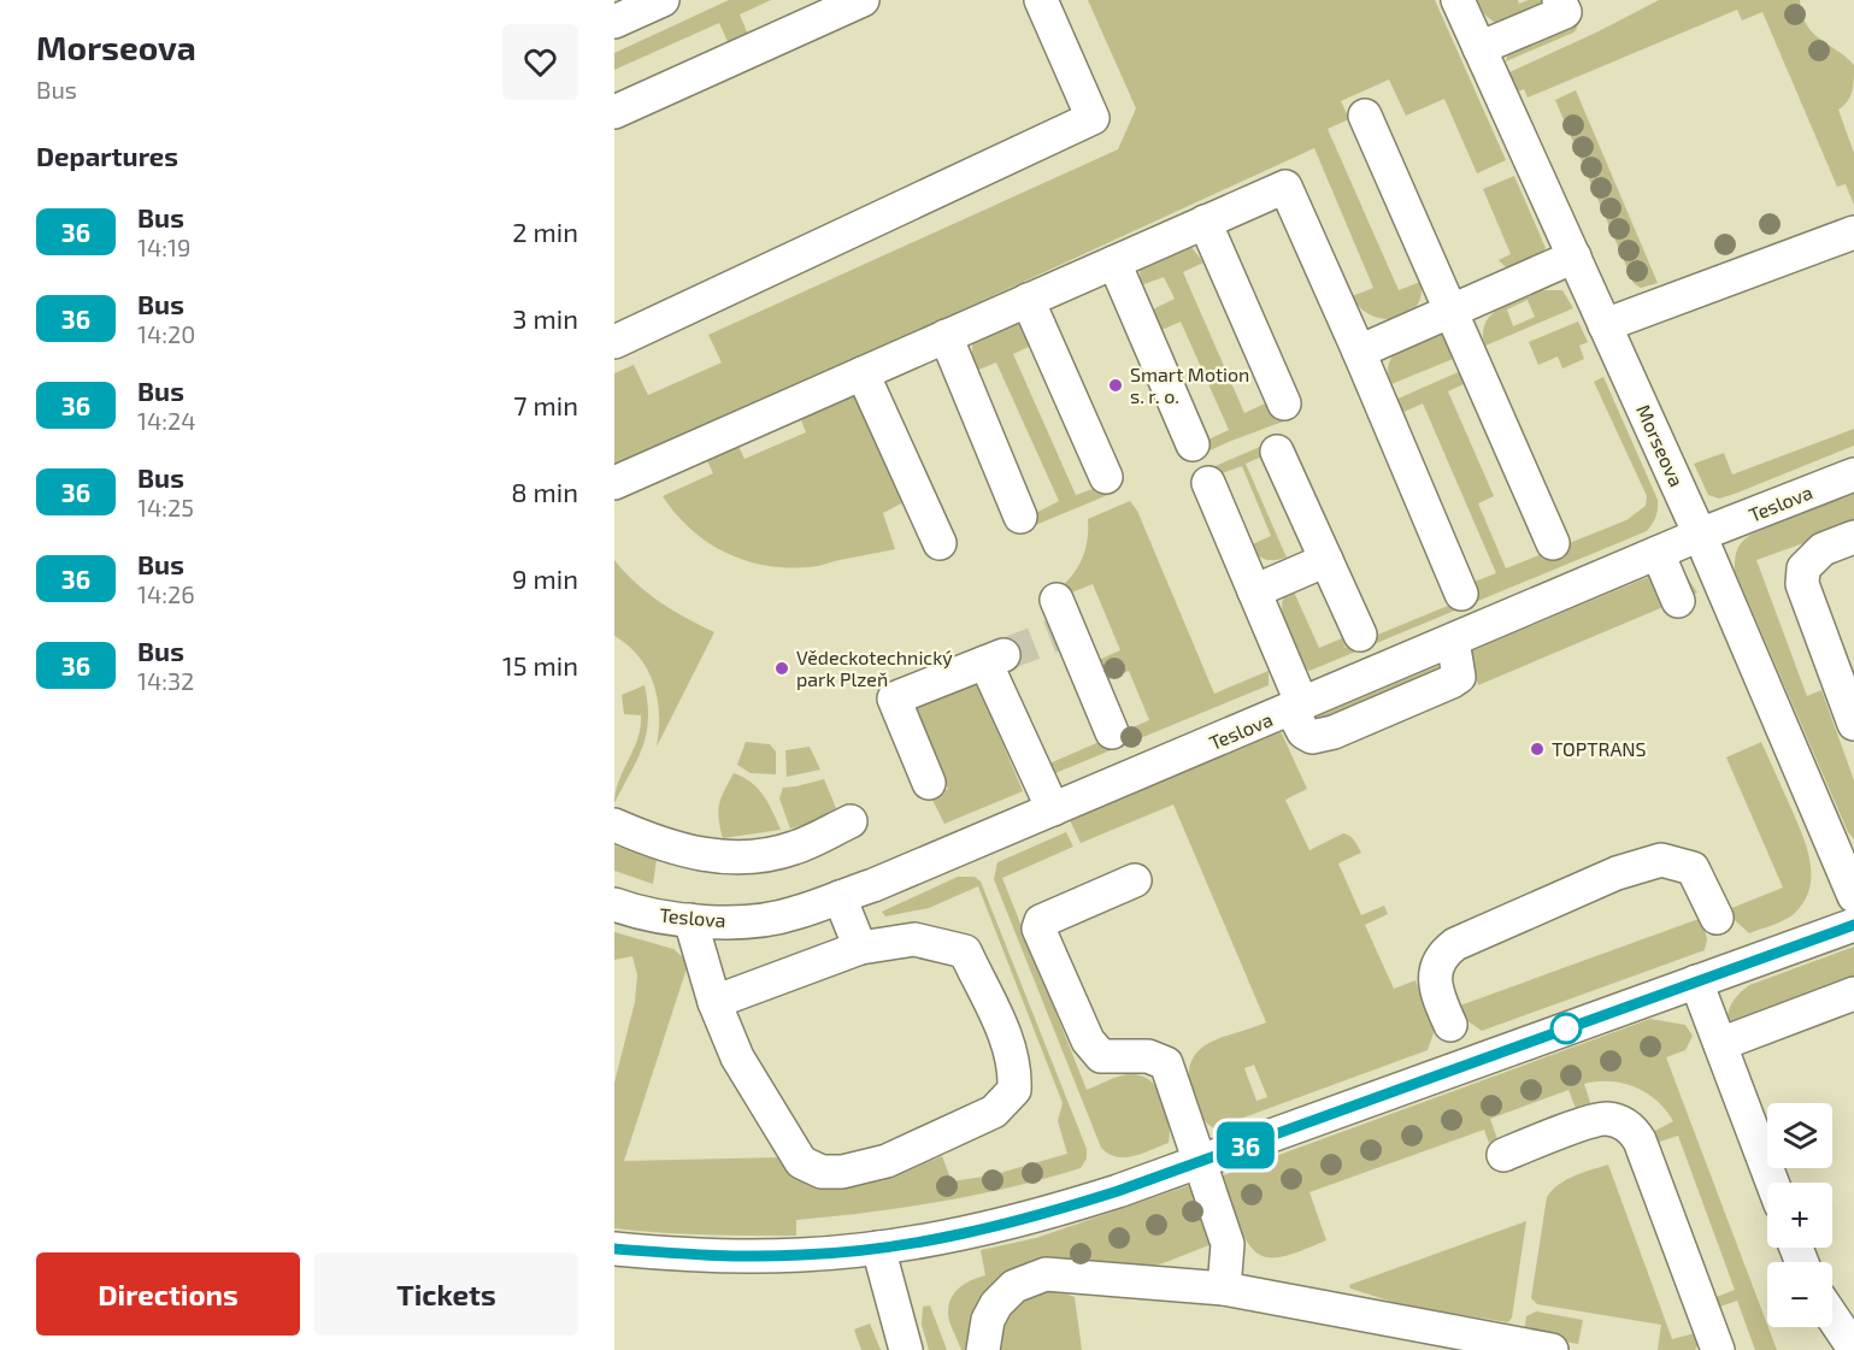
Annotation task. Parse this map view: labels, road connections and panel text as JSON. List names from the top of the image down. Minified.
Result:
{"streets":{"street":["Morseova","Teslova"]},"crossings":[["Morseova","Teslova"]],"places":["Smart Motion s. r. o.","Vědeckotechnický park Plzeň","TOPTRANS"],"lines":["bus line 36"],"page":{"heading":[["Morseova","Bus"],"Departures"],"on_map":"36","list":[{"mark":"36","name":"Bus","note":"14:19","value":"2 min"},{"mark":"36","name":"Bus","note":"14:20","value":"3 min"},{"mark":"36","name":"Bus","note":"14:24","value":"7 min"},{"mark":"36","name":"Bus","note":"14:25","value":"8 min"},{"mark":"36","name":"Bus","note":"14:26","value":"9 min"},{"mark":"36","name":"Bus","note":"14:32","value":"15 min"}],"map_buttons":["+","−"],"buttons":["Directions","Tickets"]}}
